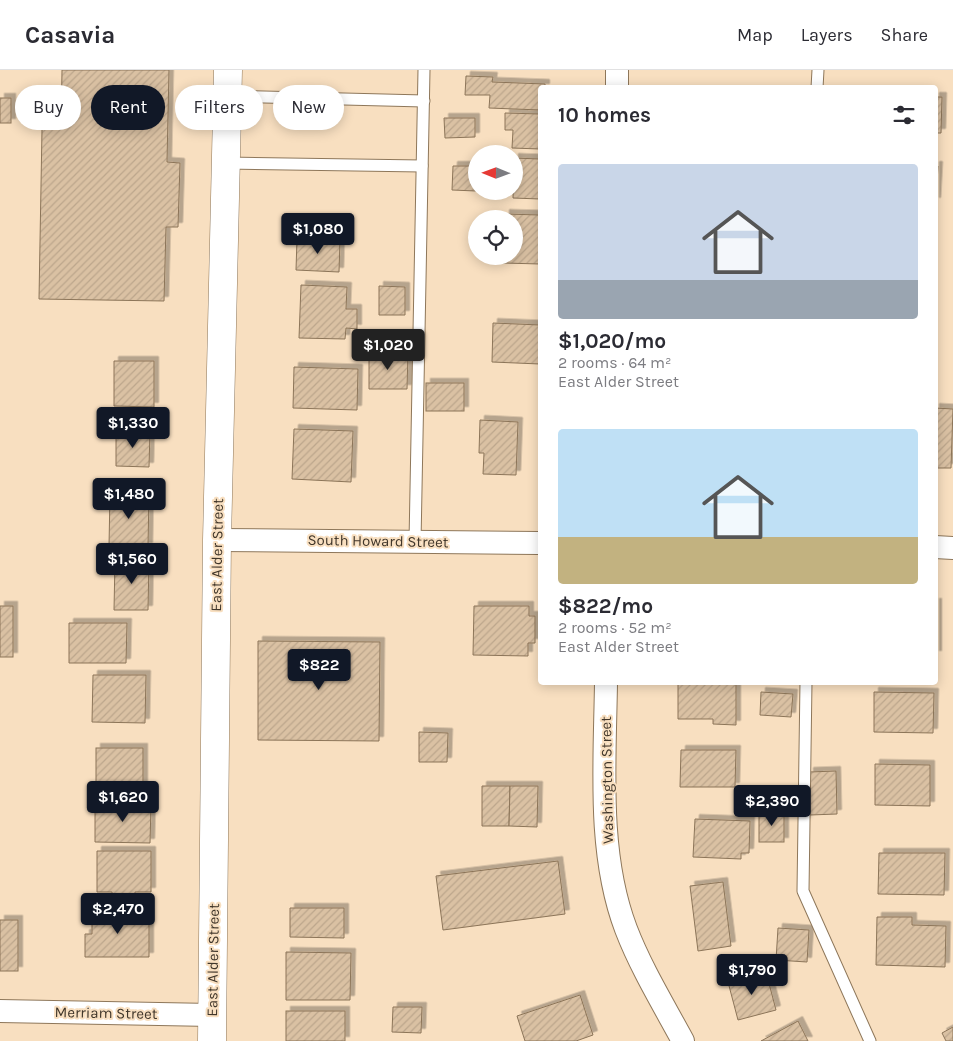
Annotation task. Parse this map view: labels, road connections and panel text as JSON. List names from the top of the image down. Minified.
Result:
{"streets":{"main road":["East Alder Street"],"street":["South Howard Street","Washington Street","Merriam Street"]},"crossings":[["South Howard Street","East Alder Street"],["East Alder Street","Merriam Street"]],"north":"left","page":{"header":"Casavia","nav":["Map","Layers","Share"],"chip":["Buy","Rent","Filters","New"],"heading":"10 homes","list":[{"name":"$1,020/mo","note":"2 rooms · 64 m² · East Alder Street"},{"name":"$822/mo","note":"2 rooms · 52 m² · East Alder Street"}],"price":["$1,080","$1,020","$1,330","$1,480","$1,560","$822","$1,620","$2,390","$2,470","$1,790"]}}
